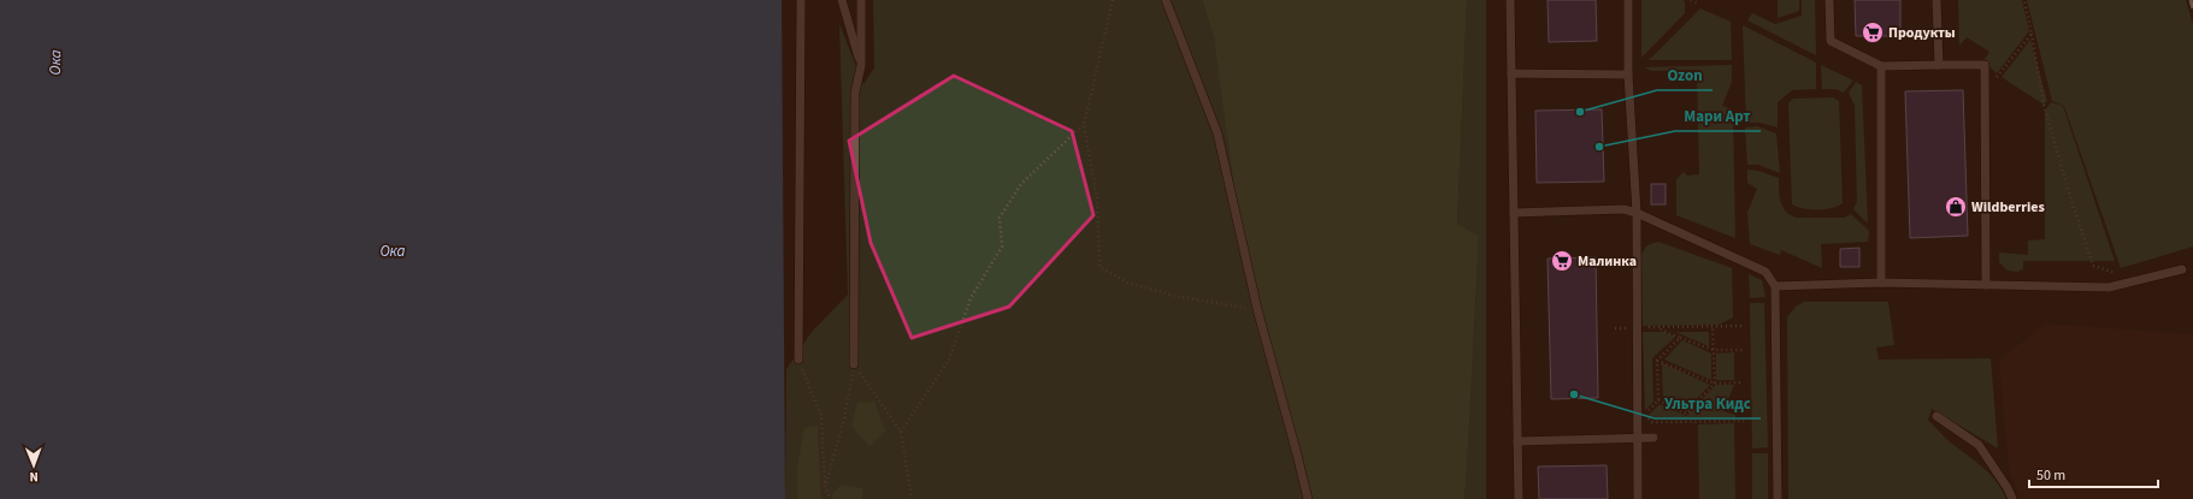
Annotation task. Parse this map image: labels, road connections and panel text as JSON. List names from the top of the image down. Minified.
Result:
{"water":["Ока"],"places":{"supermarket":["Продукты","Малинка"],"other":["Ozon","Мари Арт","Ультра Кидс"],"shop":["Wildberries"]},"scale_bar":"50 m","north":"bottom"}
